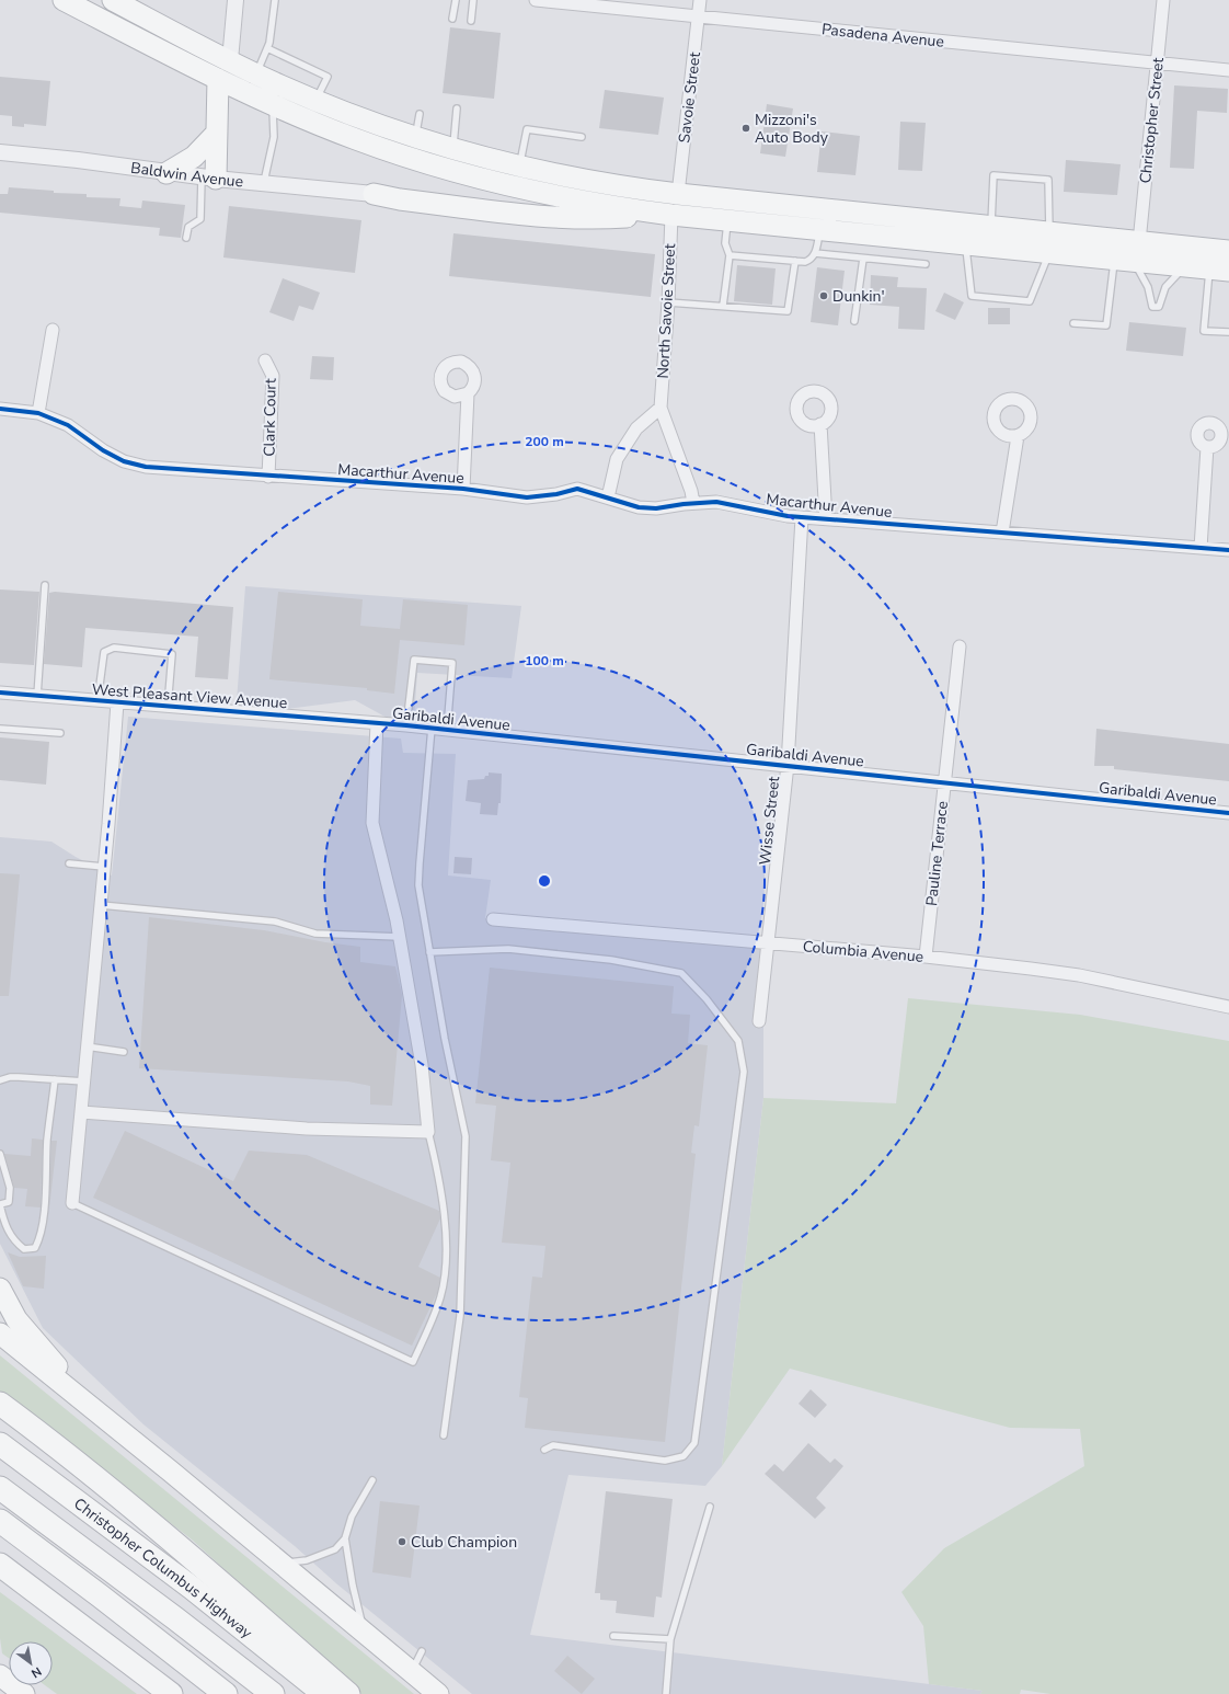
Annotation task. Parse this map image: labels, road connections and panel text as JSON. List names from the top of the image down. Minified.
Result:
{"streets":{"highway":["Christopher Columbus Highway"],"street":["Pasadena Avenue","Savoie Street","Christopher Street","Baldwin Avenue","North Savoie Street","Clark Court","Macarthur Avenue","West Pleasant View Avenue","Garibaldi Avenue","Wisse Street","Pauline Terrace","Columbia Avenue"]},"crossings":[["Pasadena Avenue","Savoie Street"],["Pasadena Avenue","Christopher Street"],["North Savoie Street","Macarthur Avenue"],["Clark Court","Macarthur Avenue"],["Macarthur Avenue","Wisse Street"],["West Pleasant View Avenue","Garibaldi Avenue"],["Garibaldi Avenue","Wisse Street"],["Garibaldi Avenue","Pauline Terrace"],["Wisse Street","Columbia Avenue"],["Pauline Terrace","Columbia Avenue"]],"places":["Mizzoni's Auto Body","Dunkin'","Club Champion"],"north":"bottom right","rings":["200 m","100 m"]}
